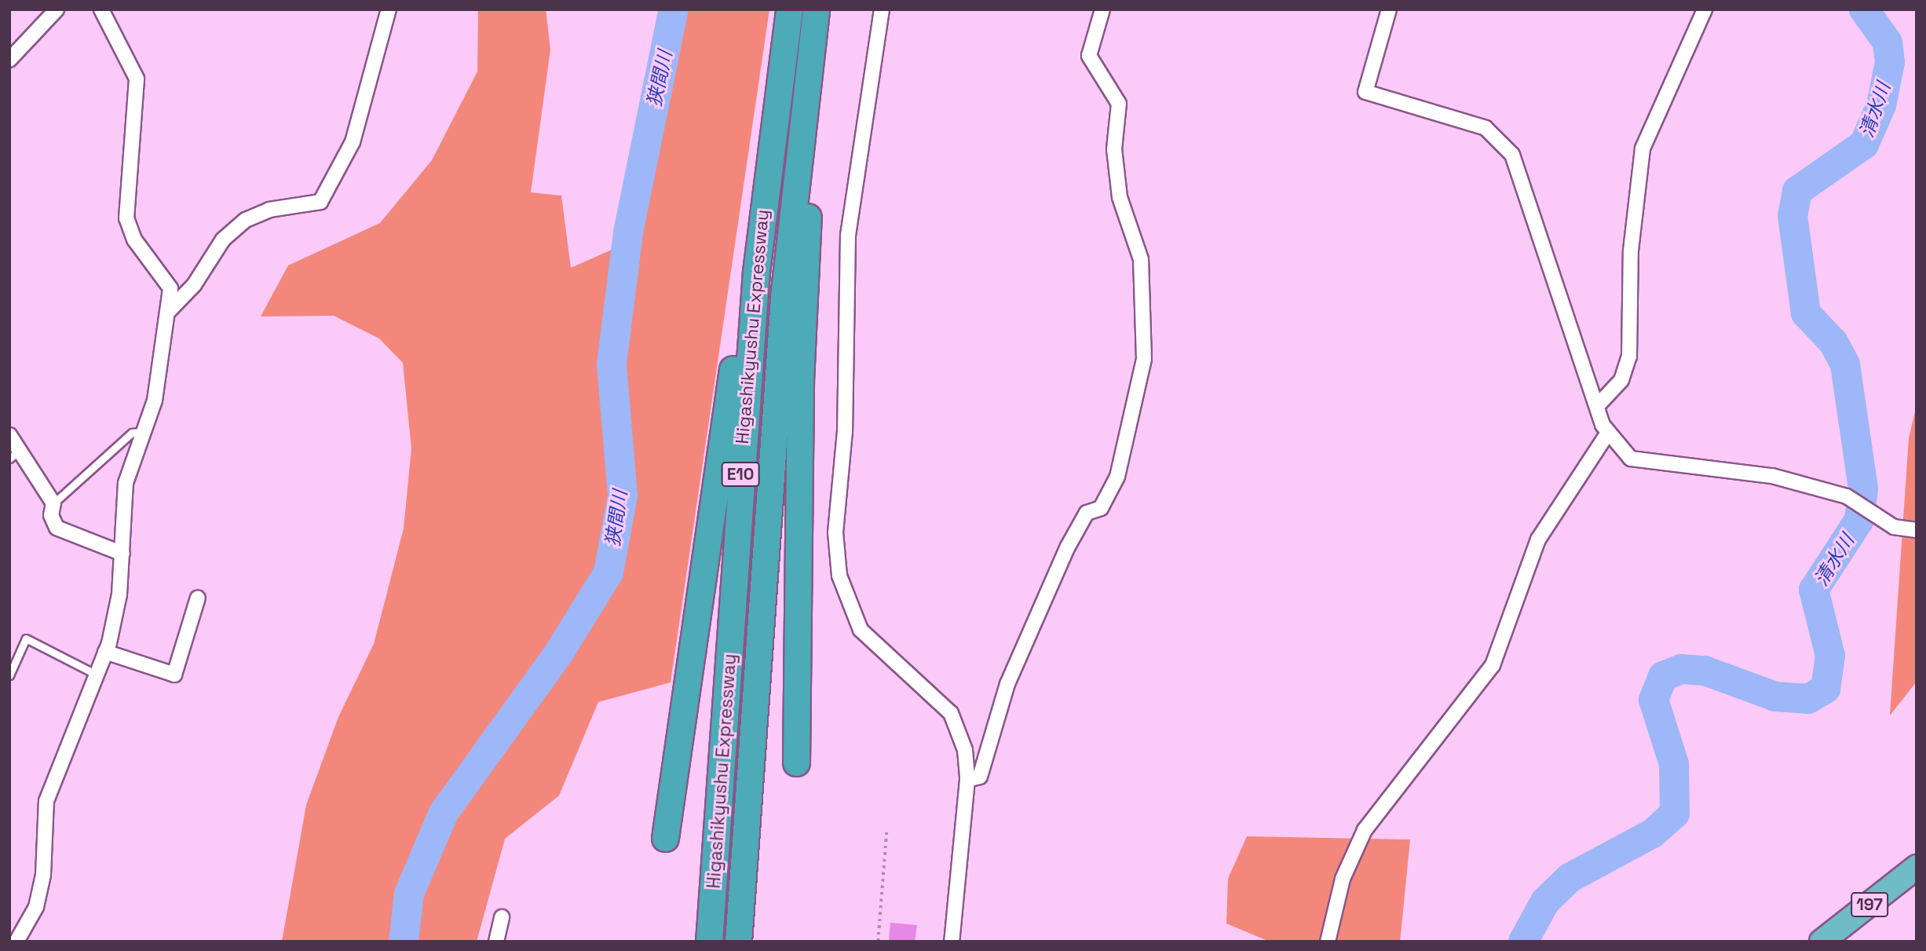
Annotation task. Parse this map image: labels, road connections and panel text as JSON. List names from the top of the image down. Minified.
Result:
{"streets":{"highway":["Higashikyushu Expressway","E10","197"]},"water":["狭間川","清水川"]}
